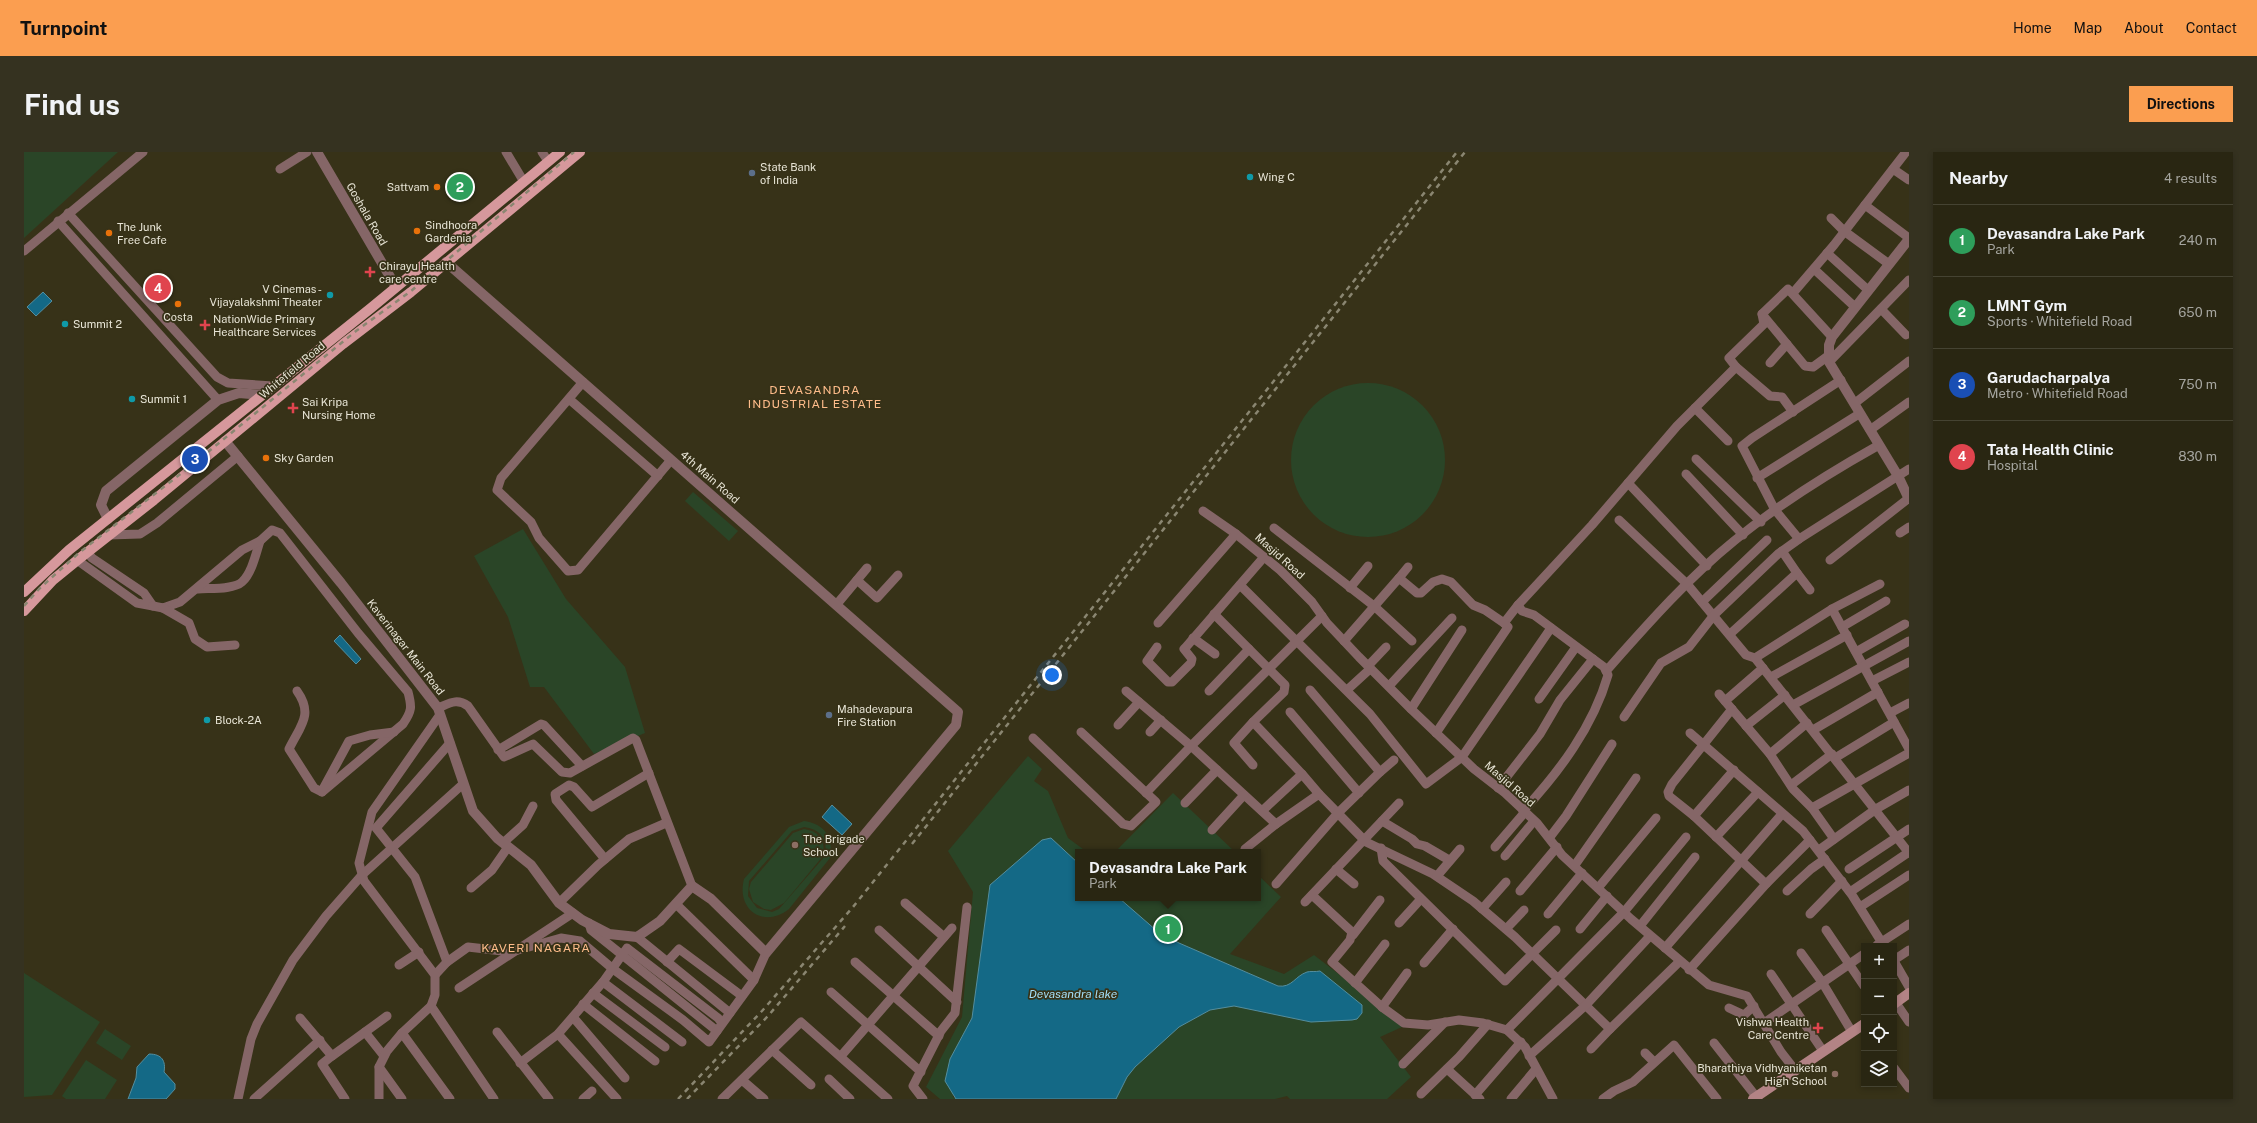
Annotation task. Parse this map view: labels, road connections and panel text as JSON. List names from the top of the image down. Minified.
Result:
{"streets":{"main road":["Whitefield Road"],"street":["Goshala Road","4th Main Road","Masjid Road","Kaverinagar Main Road"]},"crossings":[["Goshala Road","Whitefield Road"],["Whitefield Road","4th Main Road"],["Whitefield Road","Kaverinagar Main Road"]],"districts":["DEVASANDRA INDUSTRIAL ESTATE","KAVERI NAGARA"],"water":["Devasandra lake"],"places":{"other":["State Bank of India","Wing C","Sattvam","Sindhoora Gardenia","The Junk Free Cafe","V Cinemas - Vijayalakshmi Theater","Costa","Summit 2","Summit 1","Sky Garden","Mahadevapura Fire Station","Block-2A","The Brigade School","Bharathiya Vidhyaniketan High School"],"health":["Chirayu Health care centre","NationWide Primary Healthcare Services","Sai Kripa Nursing Home","Vishwa Health Care Centre"]},"page":{"header":"Turnpoint","nav":["Home","Map","About","Contact"],"buttons":"Directions","title":"Find us","heading":["Nearby","4 results"],"pins":["2","4","3","1"],"list":[{"mark":"1","name":"Devasandra Lake Park","note":"Park","value":"240 m"},{"mark":"2","name":"LMNT Gym","note":"Sports · Whitefield Road","value":"650 m"},{"mark":"3","name":"Garudacharpalya","note":"Metro · Whitefield Road","value":"750 m"},{"mark":"4","name":"Tata Health Clinic","note":"Hospital","value":"830 m"}],"popup":["Devasandra Lake Park","Park"],"map_buttons":["+","−"]}}
